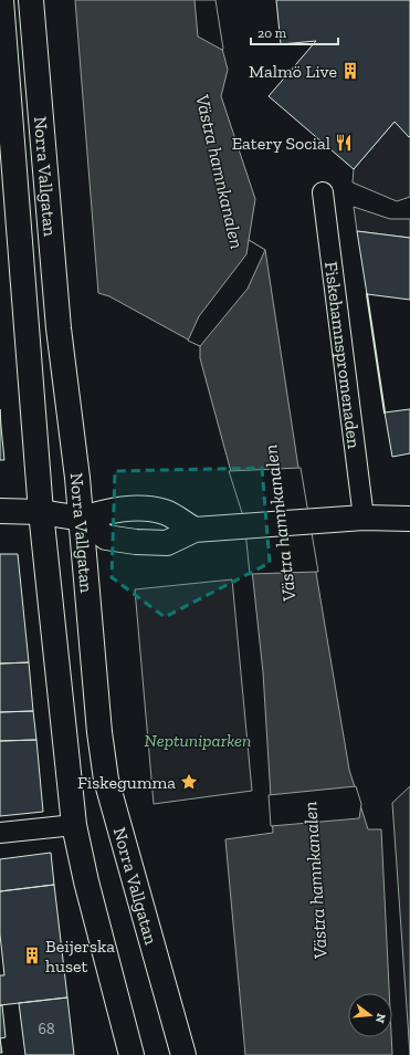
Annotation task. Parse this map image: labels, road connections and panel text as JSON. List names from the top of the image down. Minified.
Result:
{"streets":{"main road":["Norra Vallgatan"],"street":["Fiskehamnspromenaden"]},"water":["Västra hamnkanalen"],"parks":["Neptuniparken"],"places":{"building":["Malmö Live","Beijerska huset"],"restaurant":["Eatery Social"],"place":["Fiskegumma"]},"house_numbers":["68"],"scale_bar":"20 m","north":"right"}
